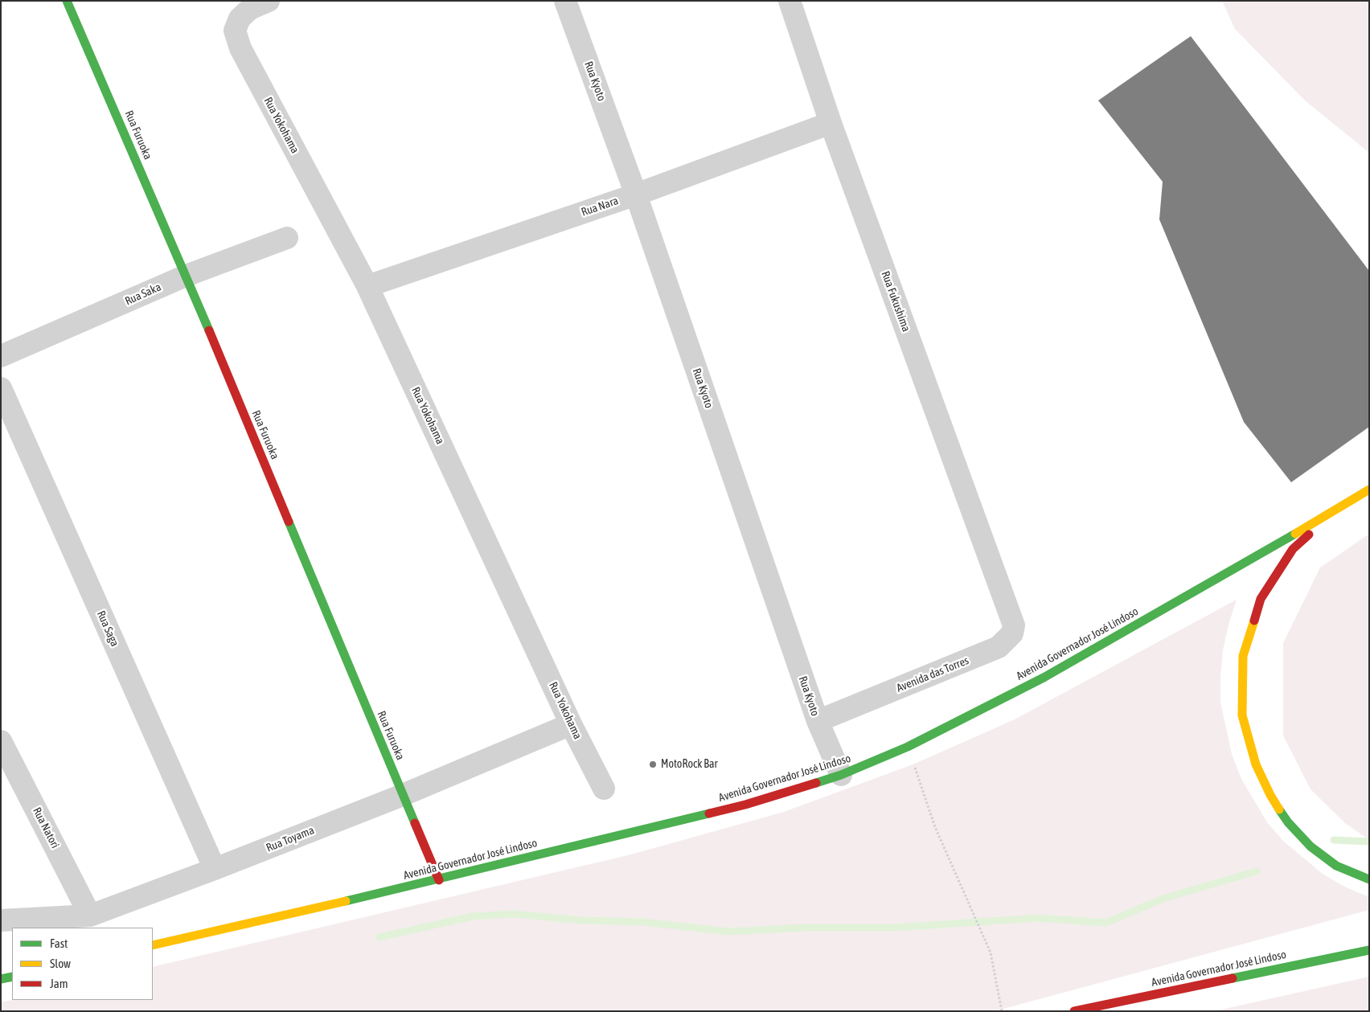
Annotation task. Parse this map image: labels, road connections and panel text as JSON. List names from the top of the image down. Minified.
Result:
{"streets":{"main road":["Rua Furuoka","Avenida Governador José Lindoso"],"street":["Rua Kyoto","Rua Yokohama","Rua Nara","Rua Saka","Rua Fukushima","Rua Saga","Avenida das Torres","Rua Natori","Rua Toyama"]},"crossings":[["Rua Kyoto","Rua Nara"],["Rua Kyoto","Avenida Governador José Lindoso"],["Rua Kyoto","Avenida das Torres"],["Rua Yokohama","Rua Nara"],["Rua Yokohama","Rua Toyama"],["Rua Furuoka","Rua Saka"],["Rua Furuoka","Avenida Governador José Lindoso"],["Rua Furuoka","Rua Toyama"],["Rua Nara","Rua Fukushima"],["Rua Fukushima","Avenida das Torres"],["Rua Saga","Rua Toyama"],["Rua Natori","Rua Toyama"]],"places":["MotoRock Bar"],"legend":["Fast","Slow","Jam"]}
